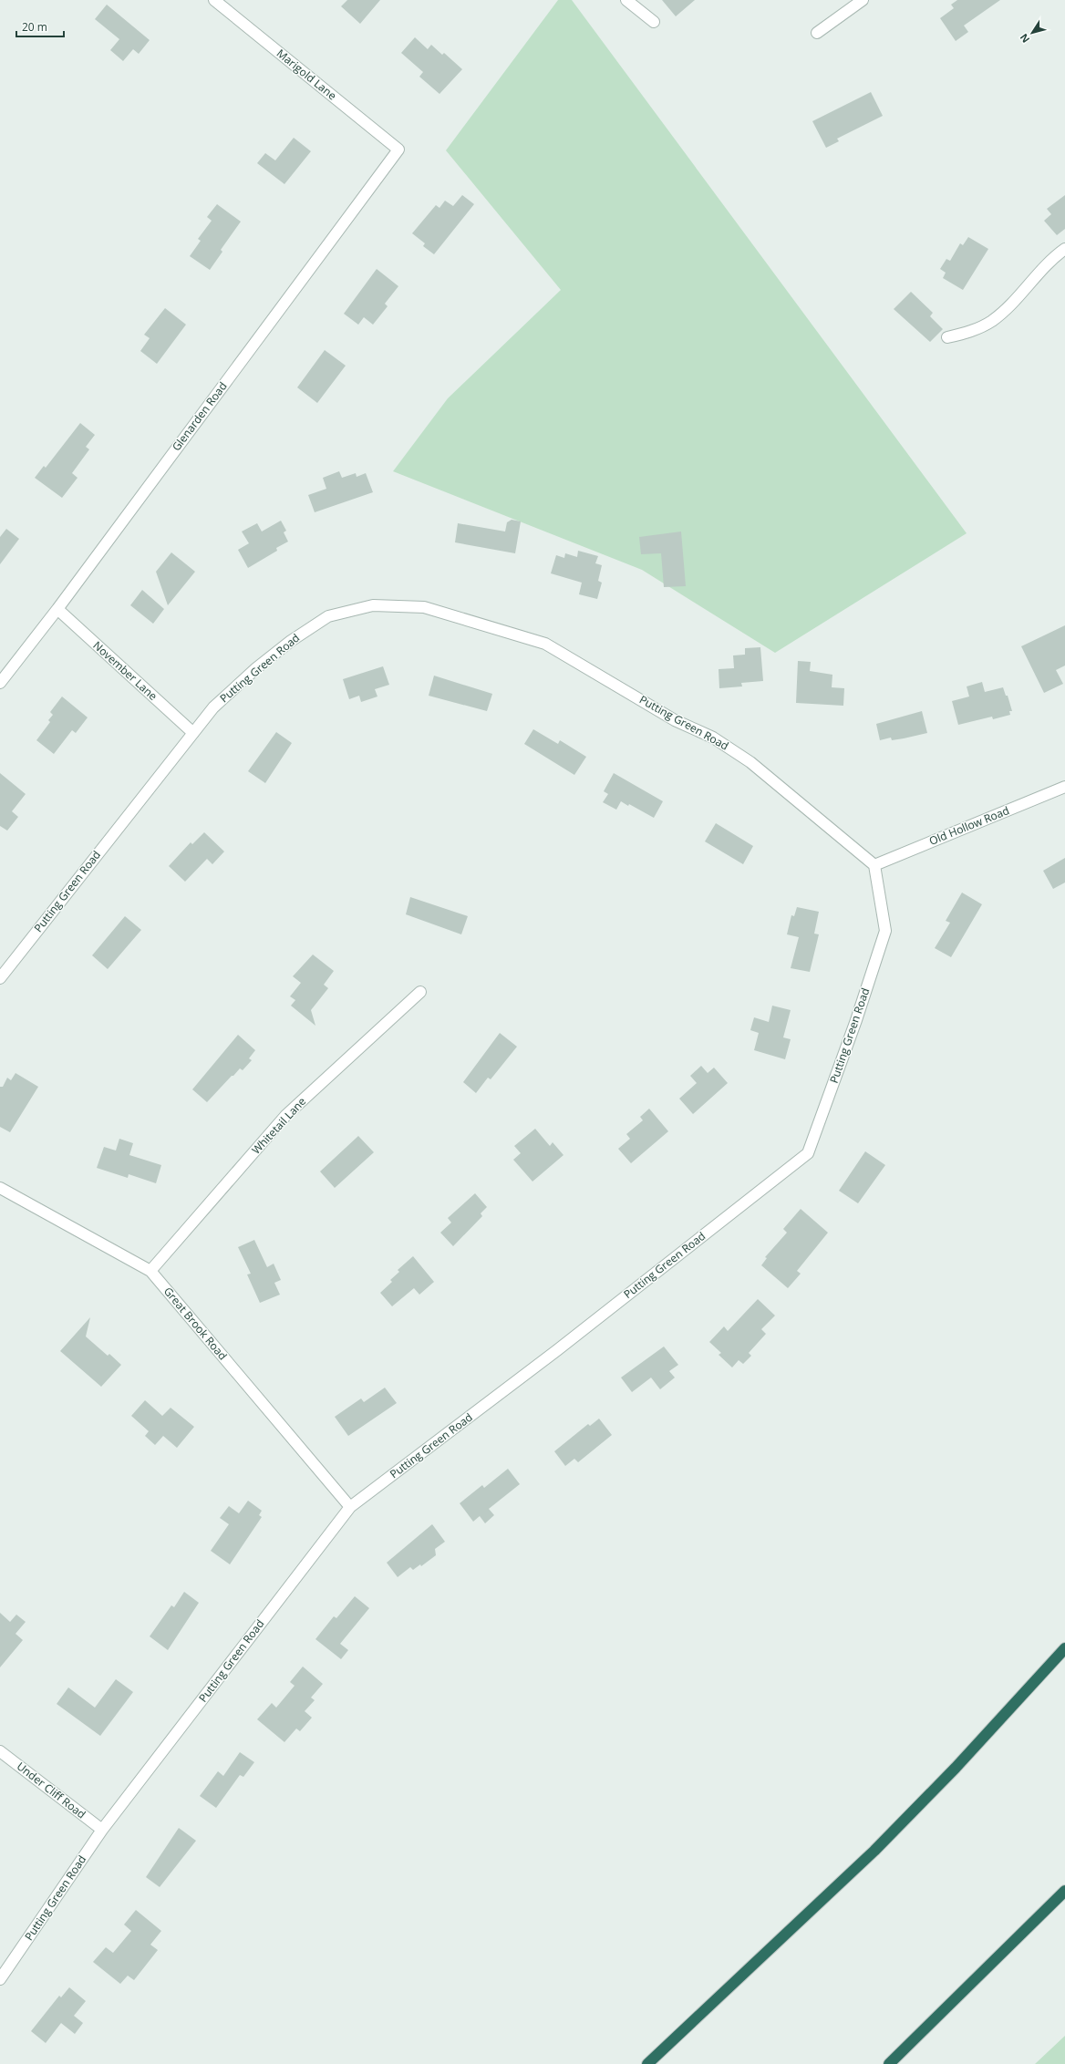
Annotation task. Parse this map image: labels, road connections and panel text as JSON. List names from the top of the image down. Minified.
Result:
{"streets":{"street":["Marigold Lane","Glenarden Road","Putting Green Road","November Lane","Old Hollow Road","Whitetail Lane","Great Brook Road","Under Cliff Road"]},"crossings":[["Marigold Lane","Glenarden Road"],["Glenarden Road","November Lane"],["Putting Green Road","November Lane"],["Putting Green Road","Old Hollow Road"],["Putting Green Road","Great Brook Road"],["Putting Green Road","Under Cliff Road"],["Whitetail Lane","Great Brook Road"]],"scale_bar":"20 m","north":"bottom left"}
